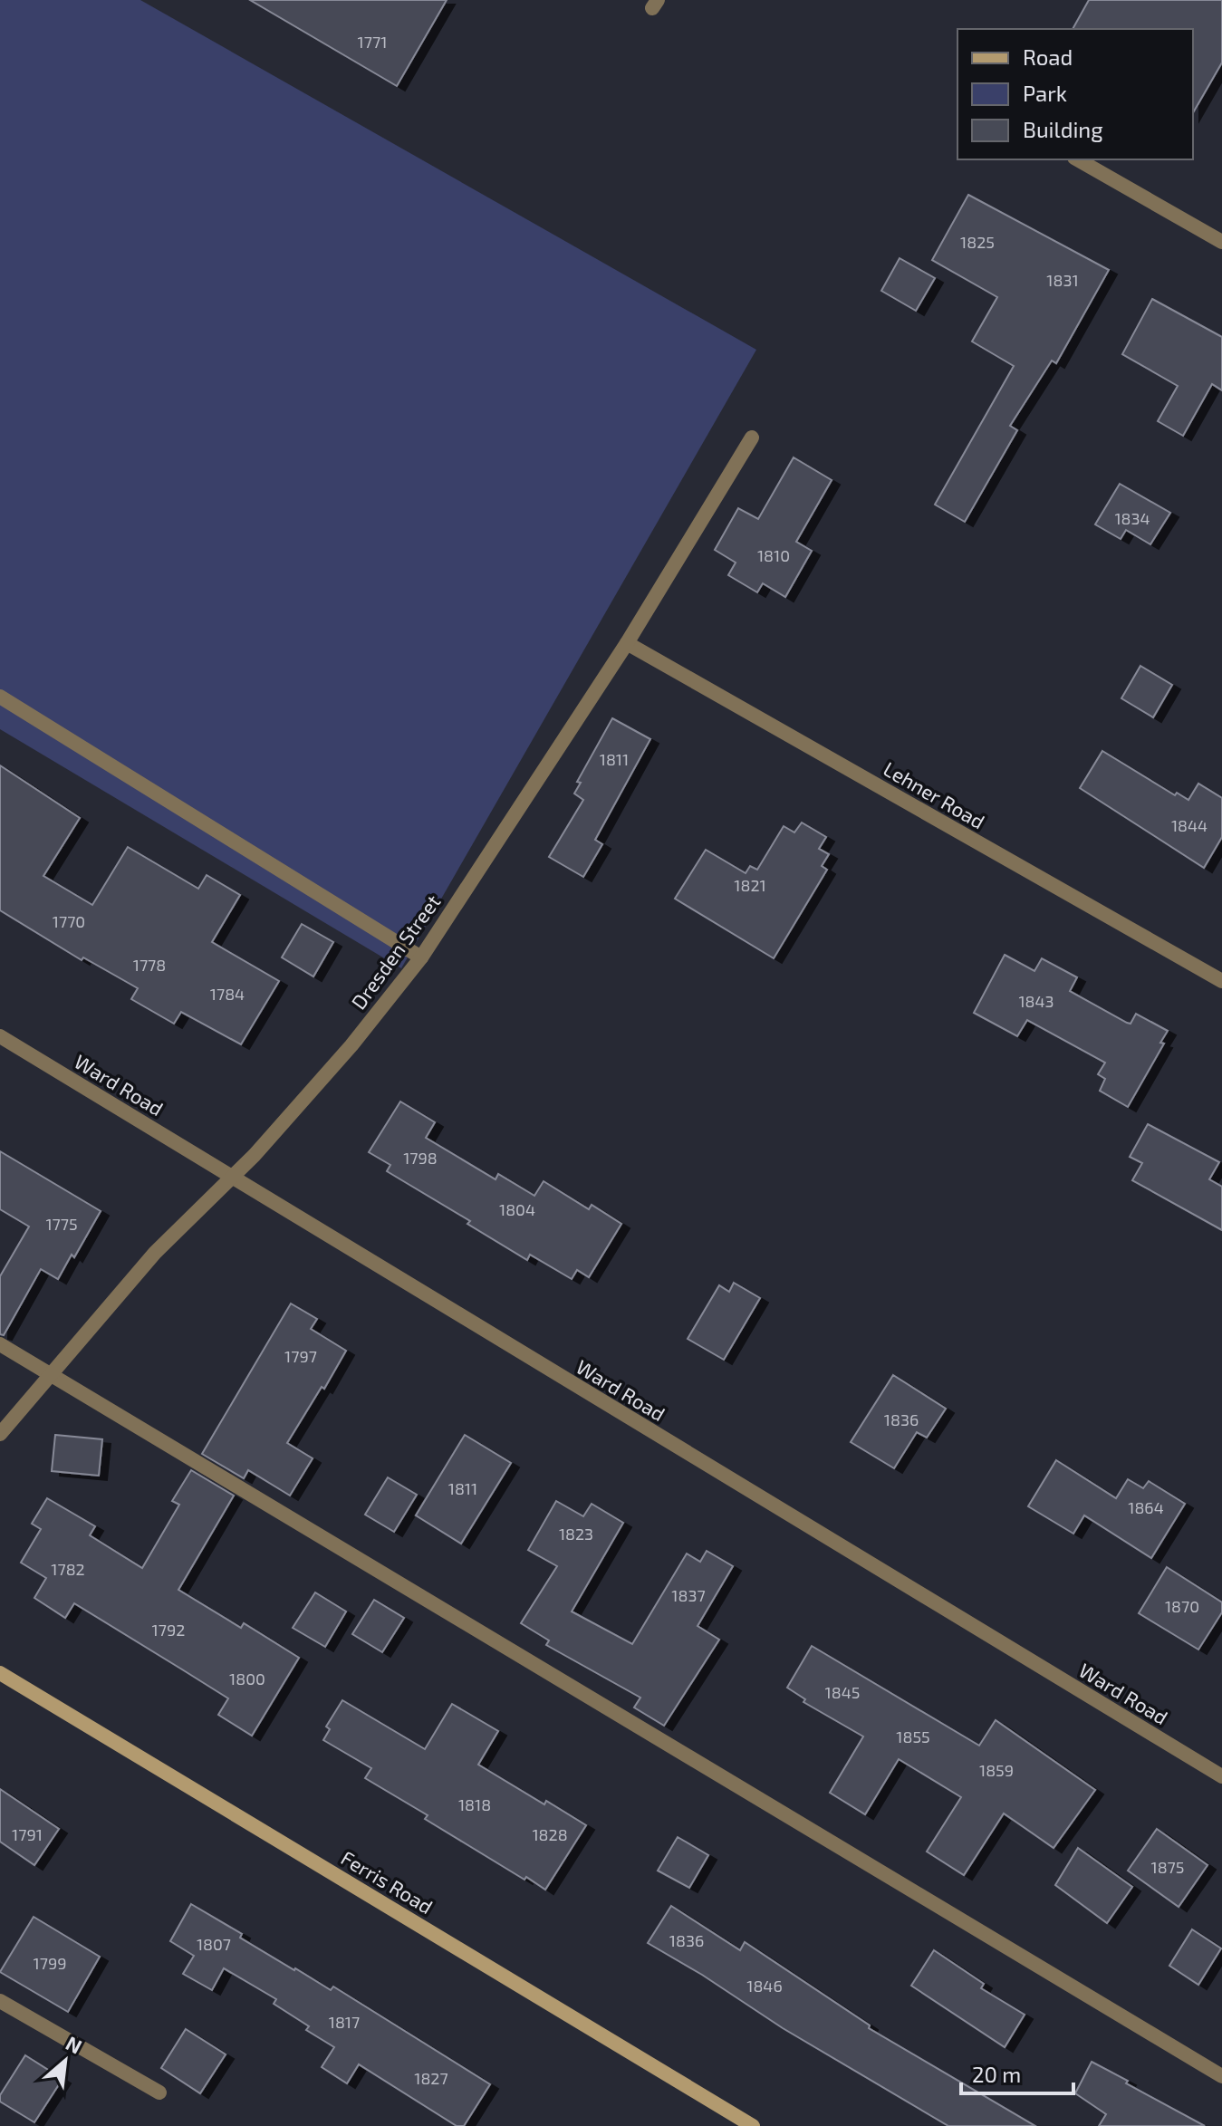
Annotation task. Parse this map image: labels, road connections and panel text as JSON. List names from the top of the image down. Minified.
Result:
{"streets":{"main road":["Ferris Road"],"street":["Lehner Road","Dresden Street","Ward Road"]},"crossings":[["Lehner Road","Dresden Street"],["Dresden Street","Ward Road"]],"house_numbers":["1771","1825","1831","1834","1810","1811","1844","1821","1770","1778","1784","1843","1798","1804","1775","1797","1836","1811","1864","1823","1782","1837","1870","1792","1800","1845","1855","1859","1818","1791","1828","1875","1836","1807","1799","1846","1817","1827"],"legend":["Road","Park","Building"],"scale_bar":"20 m","north":"top right"}
